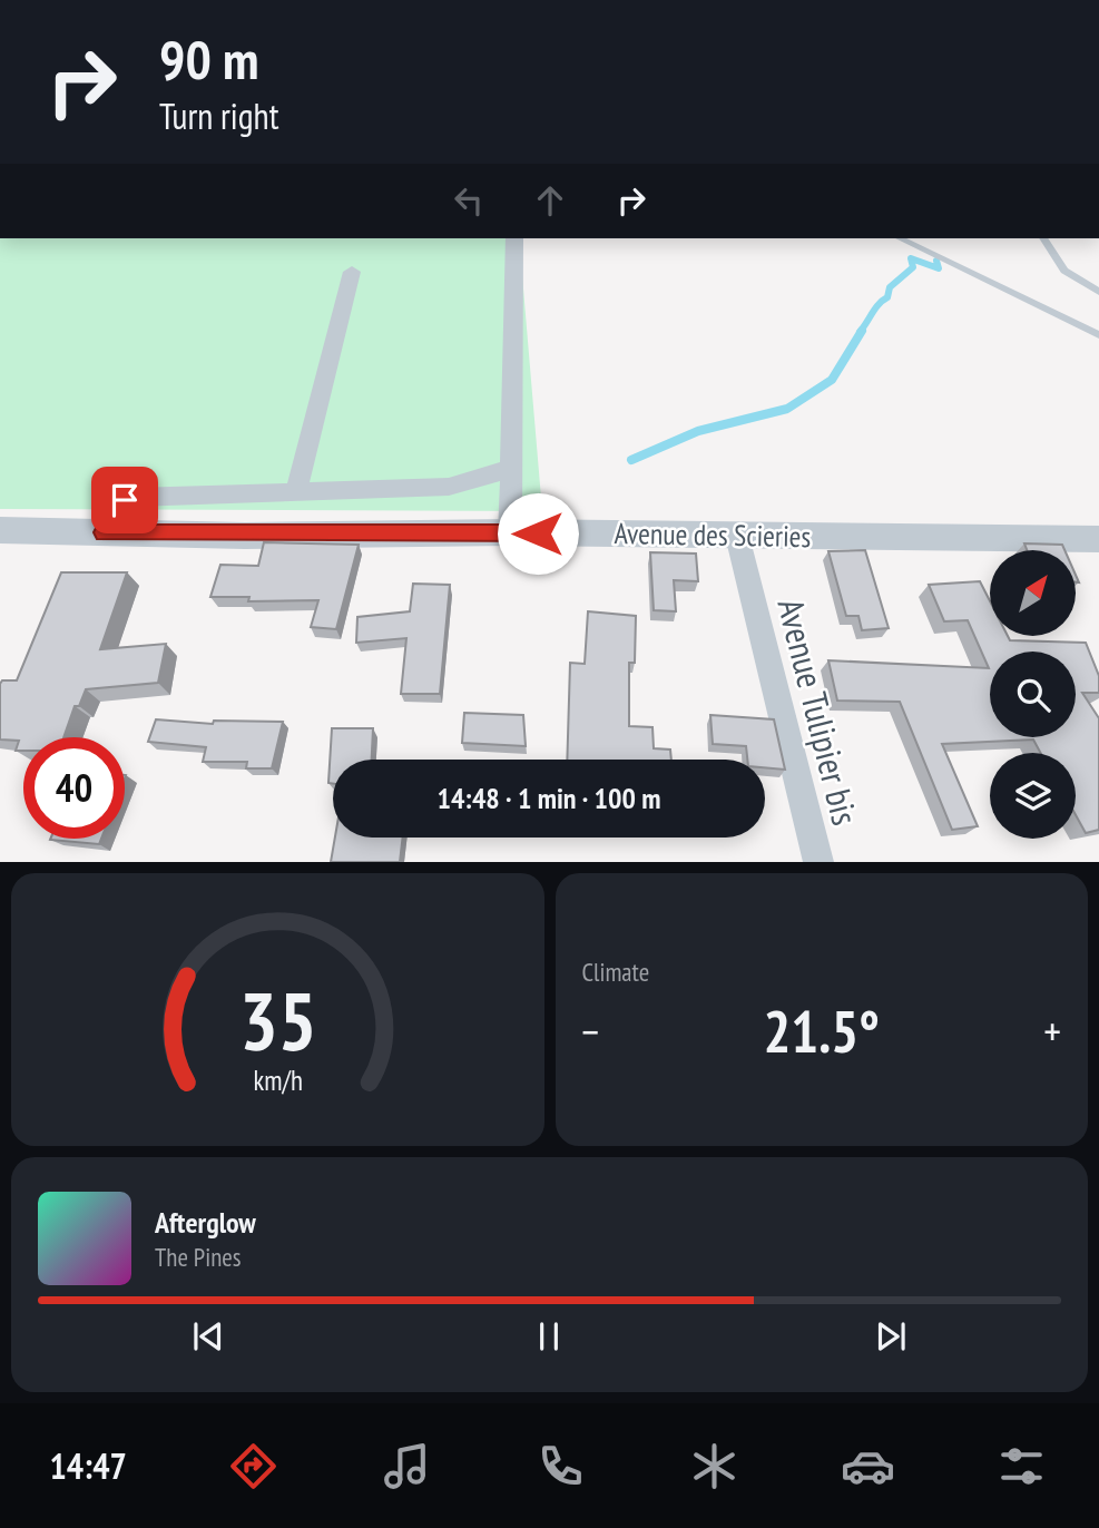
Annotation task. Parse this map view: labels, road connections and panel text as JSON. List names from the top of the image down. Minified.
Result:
{"streets":{"street":["Avenue des Scieries","Avenue Tulipier bis"]},"crossings":[["Avenue des Scieries","Avenue Tulipier bis"]],"north":"top right","page":{"turn":["90 m","Turn right"],"limit":"40","trip":"14:48 · 1 min · 100 m","tile":"Climate","heat":["−","21.5°","+"],"song":["Afterglow","The Pines"],"tabs":"14:47","gauge":["35","km/h"]}}
